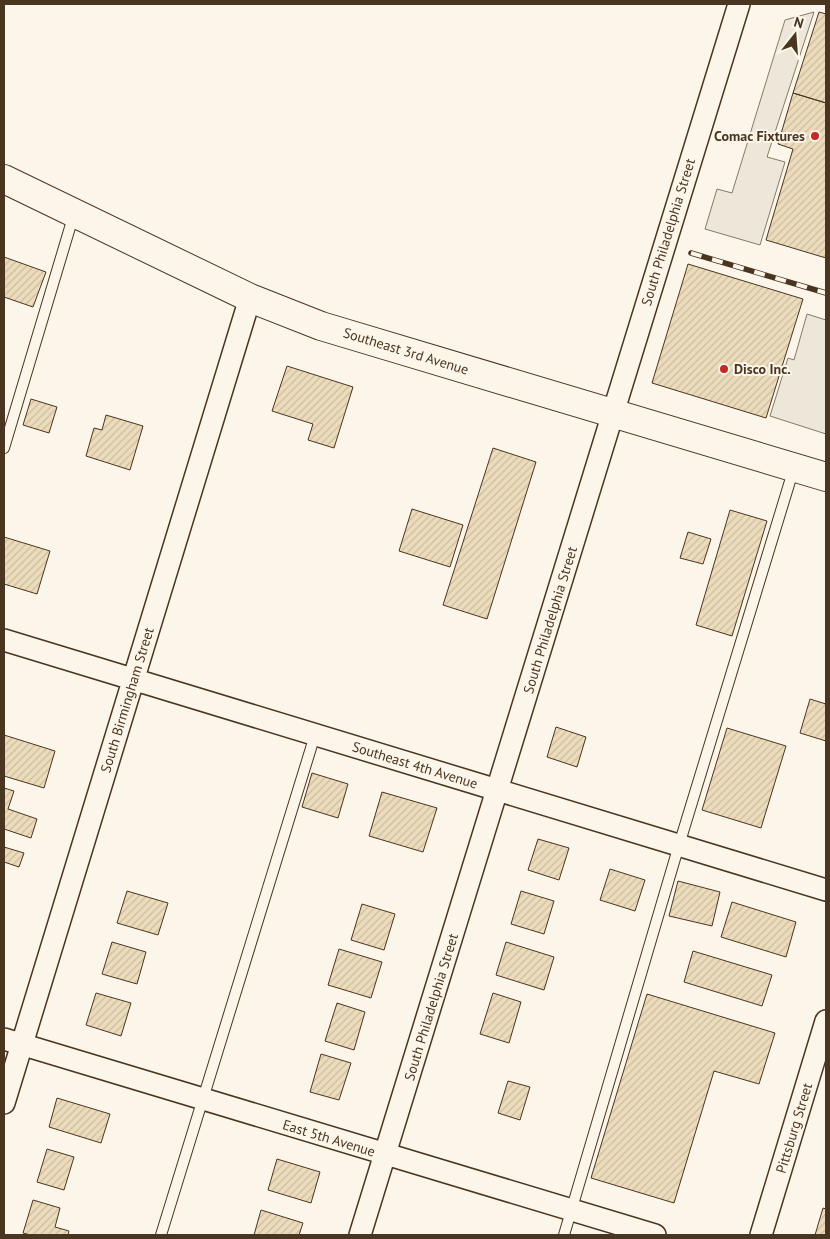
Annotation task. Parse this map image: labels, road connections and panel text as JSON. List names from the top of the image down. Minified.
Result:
{"streets":{"main road":["Southeast 3rd Avenue"],"street":["South Philadelphia Street","South Birmingham Street","Southeast 4th Avenue","Pittsburg Street","East 5th Avenue"]},"crossings":[["South Philadelphia Street","Southeast 3rd Avenue"],["South Philadelphia Street","Southeast 4th Avenue"],["South Philadelphia Street","East 5th Avenue"],["Southeast 3rd Avenue","South Birmingham Street"],["South Birmingham Street","Southeast 4th Avenue"],["South Birmingham Street","East 5th Avenue"]],"places":["Comac Fixtures","Disco Inc."],"north":"top"}
